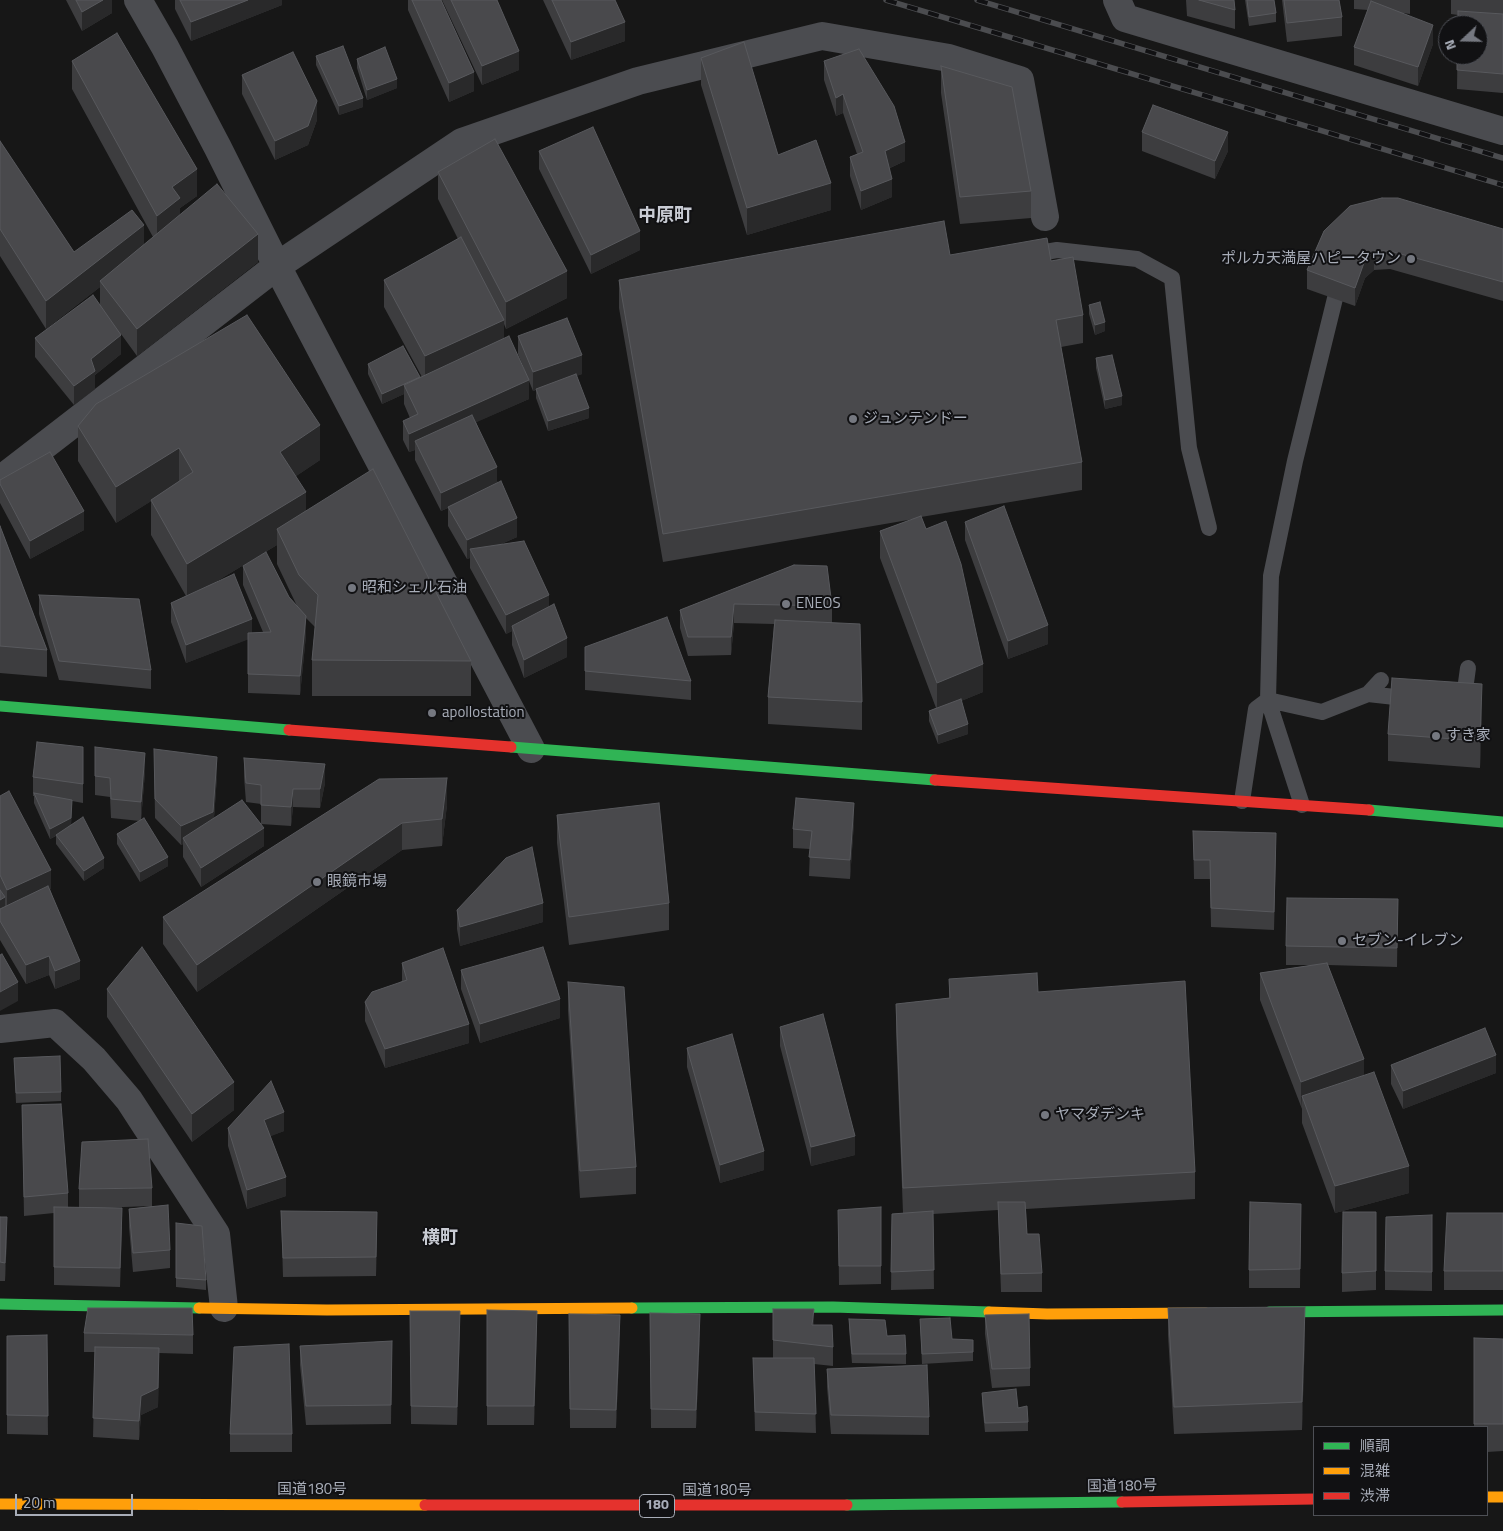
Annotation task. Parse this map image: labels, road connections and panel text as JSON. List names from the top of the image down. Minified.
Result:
{"streets":{"main road":["国道180号","180"]},"districts":["中原町","横町"],"places":["ポルカ天満屋ハピータウン","ジュンテンドー","昭和シェル石油","ENEOS","apollostation","すき家","眼鏡市場","セブン-イレブン","ヤマダデンキ"],"legend":["順調","混雑","渋滞"],"scale_bar":"20 m","north":"left"}
